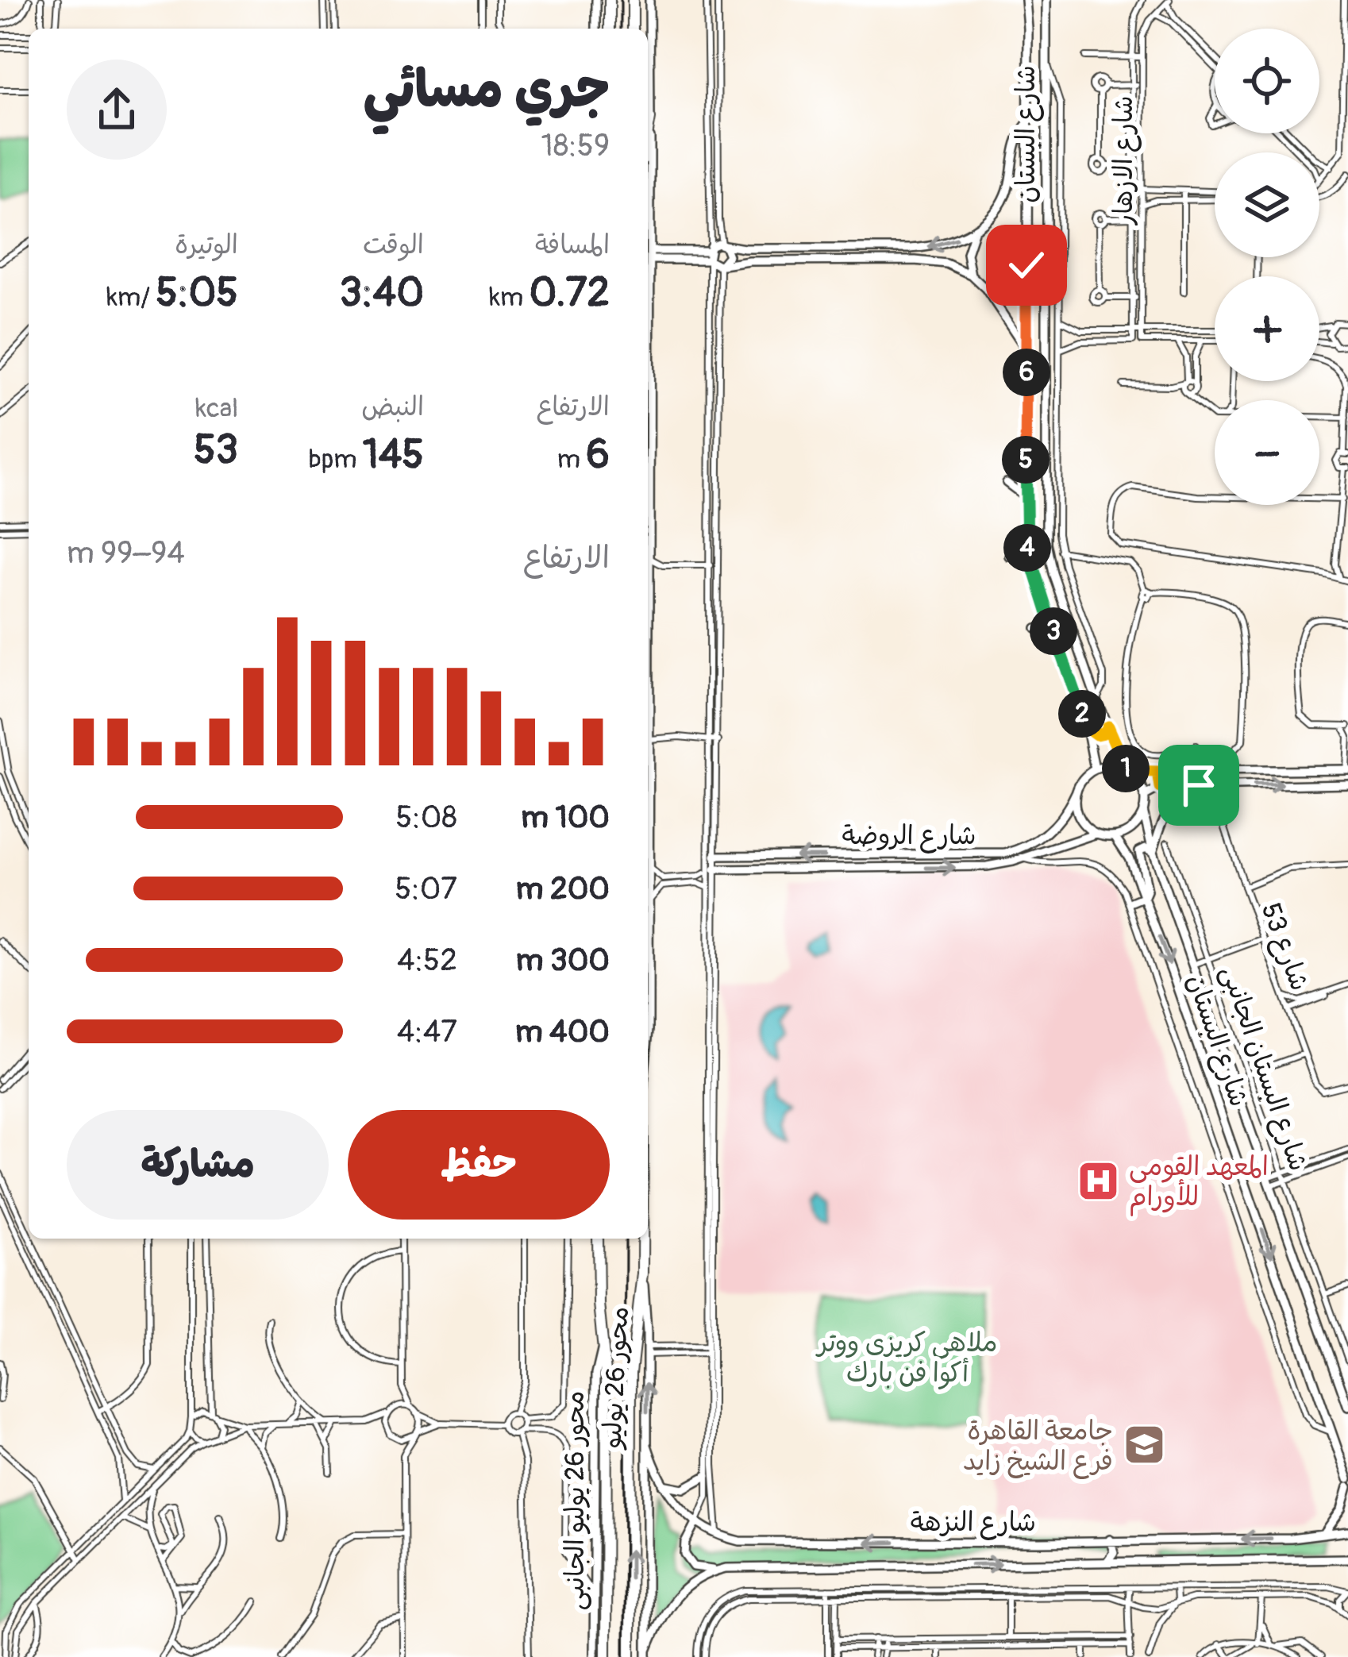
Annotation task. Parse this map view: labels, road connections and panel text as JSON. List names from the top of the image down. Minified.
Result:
{"streets":{"highway":["محور 26 يوليو"],"street":["شارع البستان","شارع الازهار","شارع الروضة","شارع 53","شارع البستان الجانبى","محور 26 يوليو الجانبى","شارع النزهة"]},"crossings":[["شارع البستان","شارع الروضة"],["محور 26 يوليو","محور 26 يوليو الجانبى"]],"parks":["ملاهى كريزى ووتر أكوا فن بارك"],"places":{"hospital":["المعهد القومى للأورام"],"school or university":["جامعة القاهرة فرع الشيخ زايد"]},"page":{"map_buttons":["+","−"],"heading":["جري مسائي","18:59"],"stats":[["المسافة","0.72 km"],["الوقت","3:40"],["الوتيرة","5:05 /km"],["الارتفاع","6 m"],["النبض","145 bpm"],["kcal","53"]],"pins":["6","5","4","3","2","1"],"chart":["الارتفاع","94–99 m"],"list":[{"name":"100 m","note":"5:08"},{"name":"200 m","note":"5:07"},{"name":"300 m","note":"4:52"},{"name":"400 m","note":"4:47"}],"buttons":["حفظ","مشاركة"]}}
